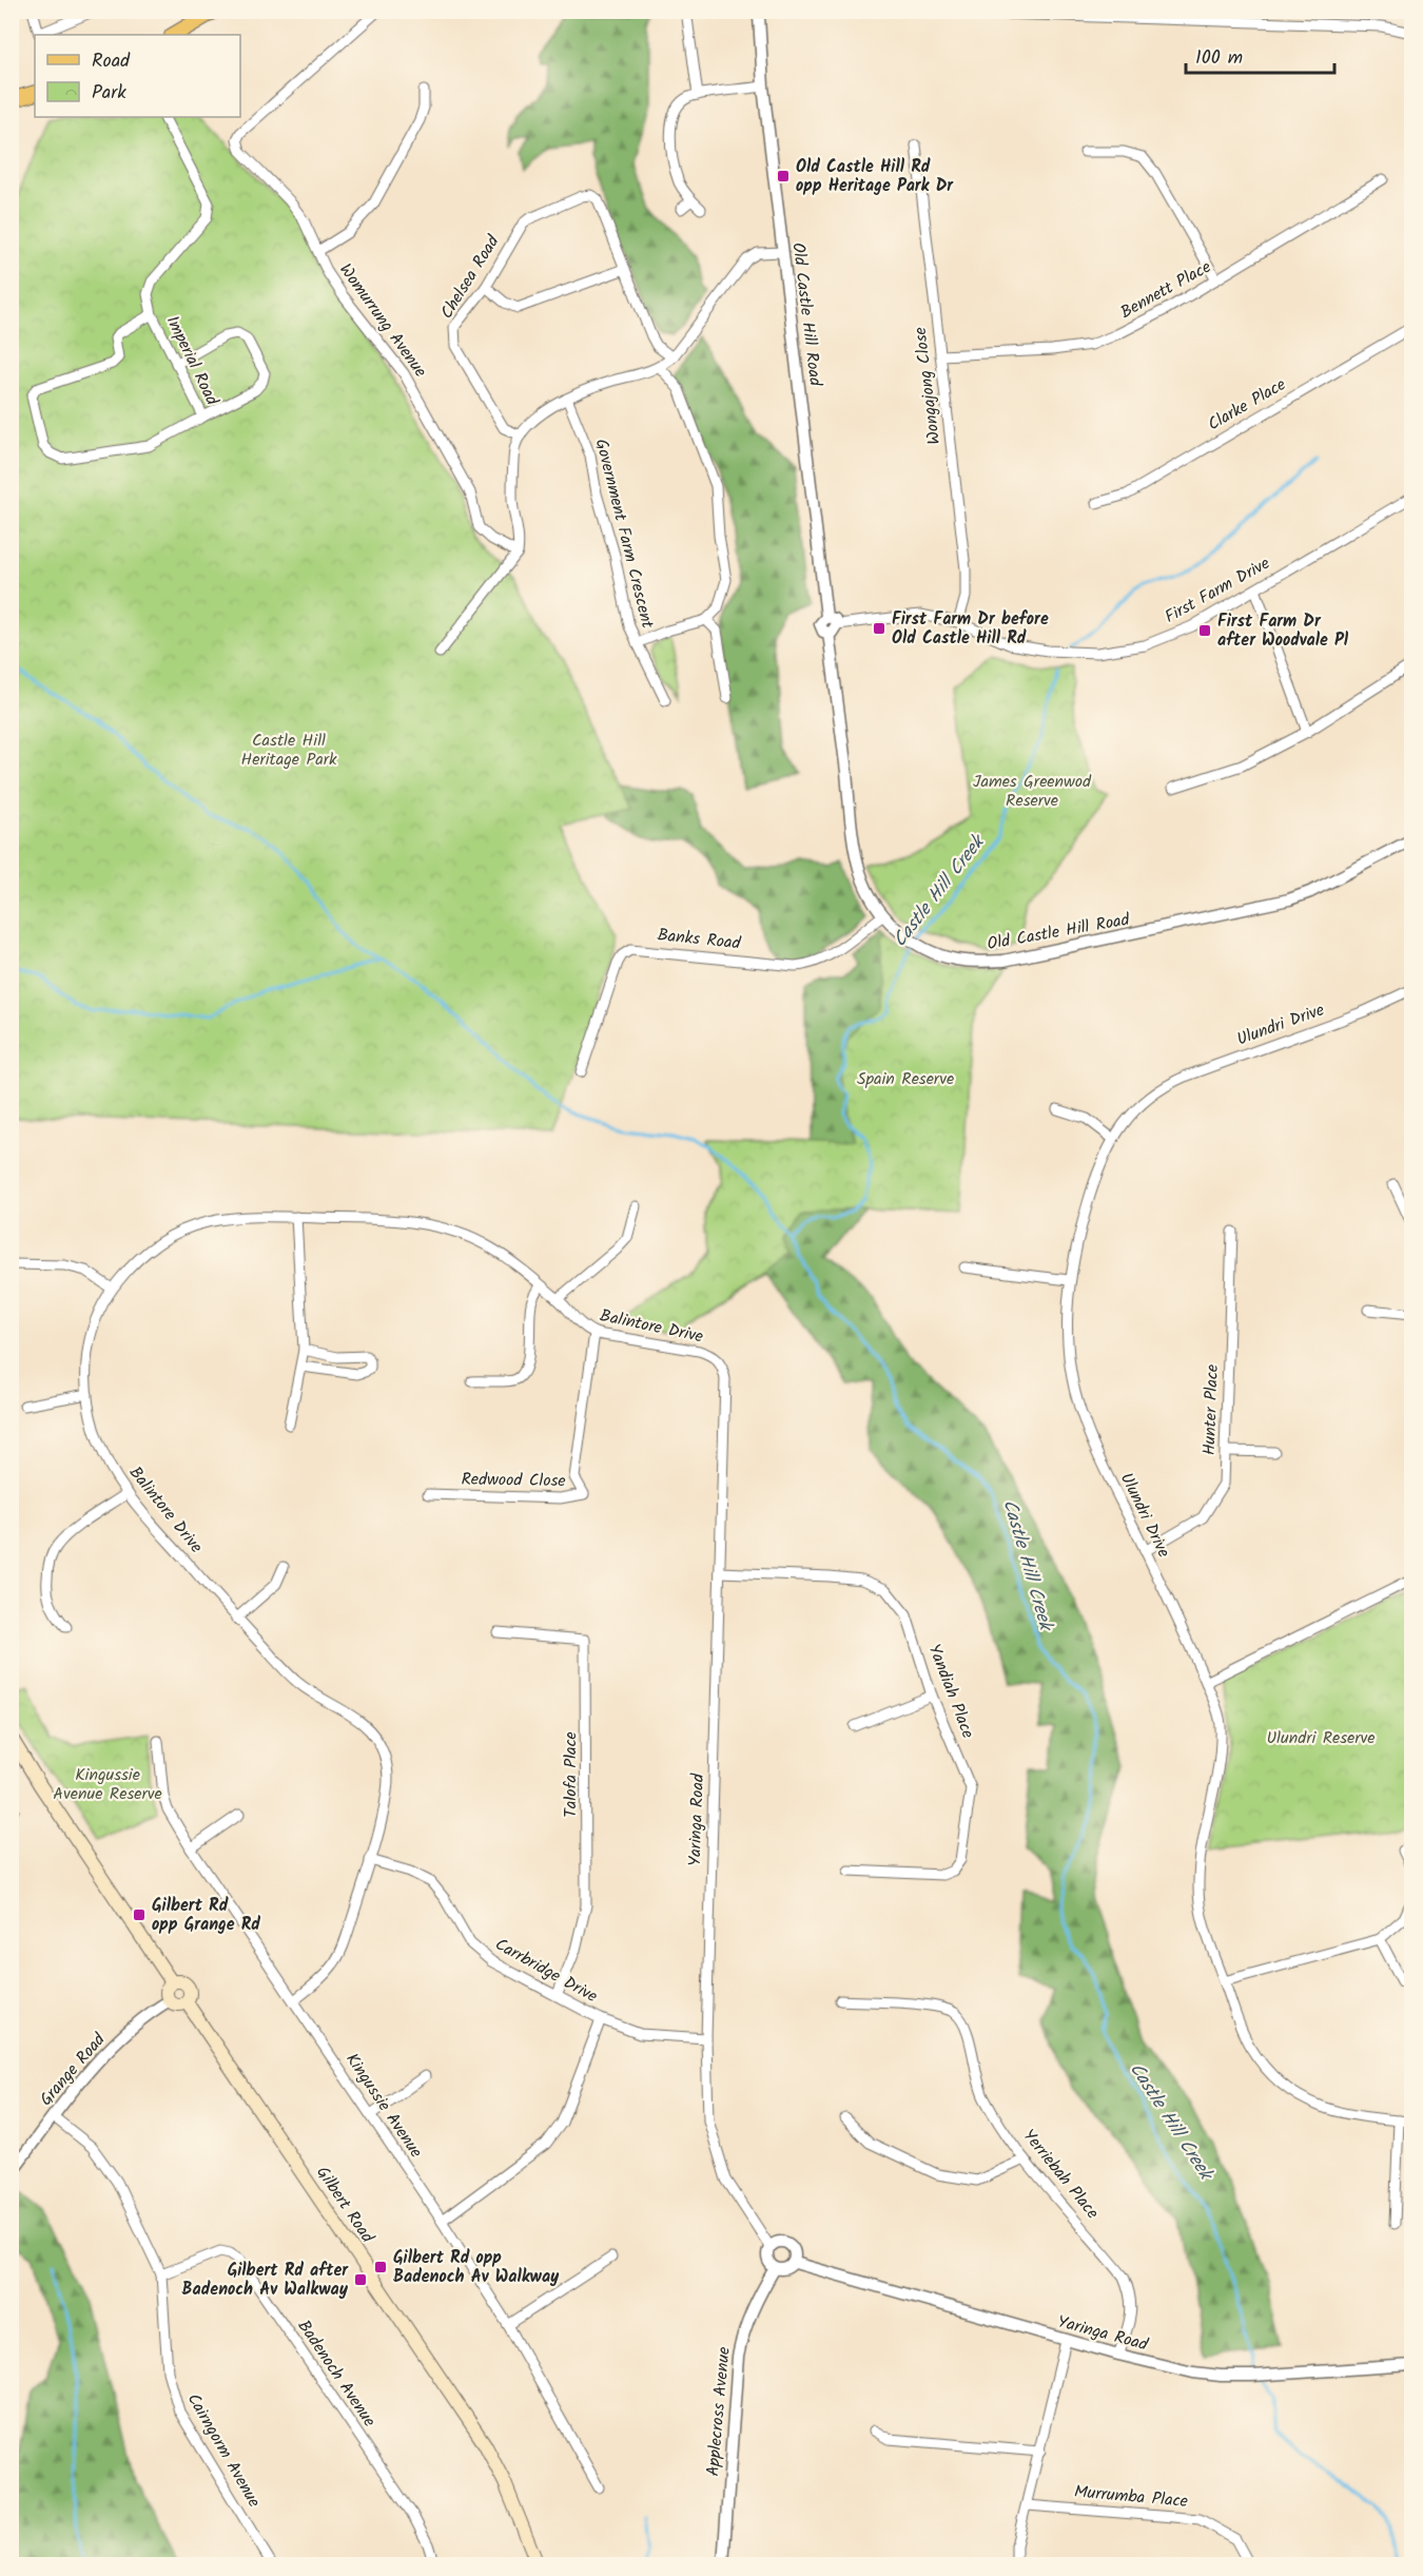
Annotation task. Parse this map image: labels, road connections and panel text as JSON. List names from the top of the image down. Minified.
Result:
{"streets":{"main road":["Gilbert Road"],"street":["Chelsea Road","Bennett Place","Old Castle Hill Road","Womurrung Avenue","Imperial Road","Wongajong Close","Clarke Place","Government Farm Crescent","First Farm Drive","Banks Road","Ulundri Drive","Balintore Drive","Hunter Place","Redwood Close","Yandiah Place","Talofa Place","Yaringa Road","Carrbridge Drive","Grange Road","Kingussie Avenue","Yerriebah Place","Badenoch Avenue","Applecross Avenue","Cairngorm Avenue","Murrumba Place"]},"crossings":[["Bennett Place","Wongajong Close"],["Old Castle Hill Road","First Farm Drive"],["Old Castle Hill Road","Banks Road"],["Wongajong Close","First Farm Drive"],["Ulundri Drive","Hunter Place"],["Balintore Drive","Redwood Close"],["Balintore Drive","Yaringa Road"],["Balintore Drive","Carrbridge Drive"],["Balintore Drive","Kingussie Avenue"],["Yandiah Place","Yaringa Road"],["Talofa Place","Carrbridge Drive"],["Yaringa Road","Carrbridge Drive"],["Yaringa Road","Yerriebah Place"],["Yaringa Road","Applecross Avenue"],["Grange Road","Gilbert Road"],["Grange Road","Cairngorm Avenue"],["Badenoch Avenue","Cairngorm Avenue"]],"water":["Castle Hill Creek"],"parks":["Castle Hill Heritage Park","James Greenwod Reserve","Spain Reserve","Ulundri Reserve","Kingussie Avenue Reserve"],"places":{"transit":["Old Castle Hill Rd opp Heritage Park Dr","First Farm Dr before Old Castle Hill Rd","First Farm Dr after Woodvale Pl","Gilbert Rd opp Grange Rd","Gilbert Rd opp Badenoch Av Walkway","Gilbert Rd after Badenoch Av Walkway"]},"legend":["Road","Park"],"scale_bar":"100 m"}
